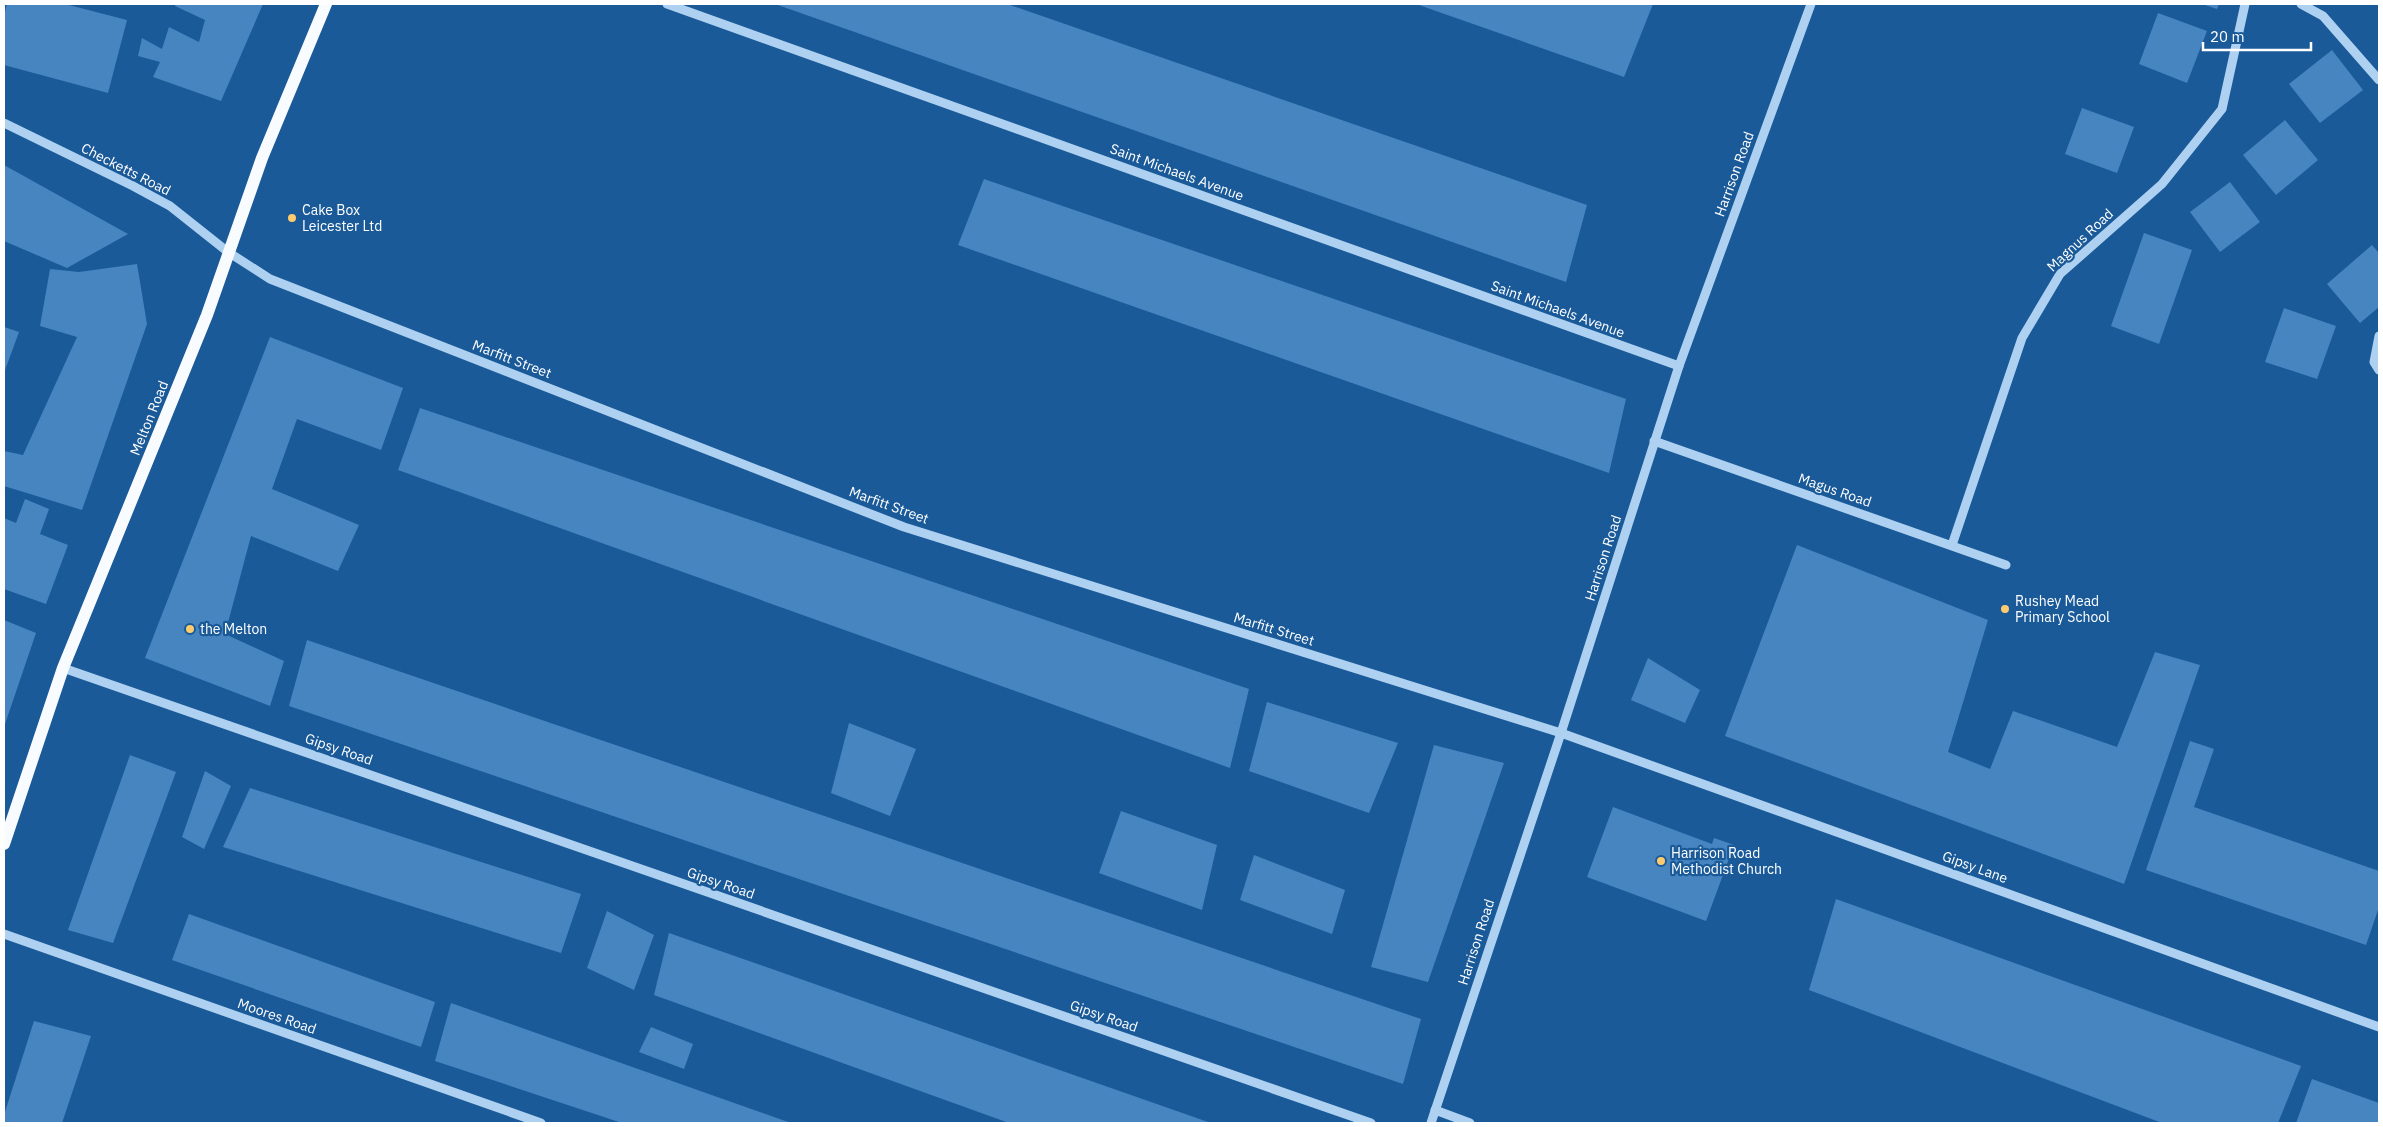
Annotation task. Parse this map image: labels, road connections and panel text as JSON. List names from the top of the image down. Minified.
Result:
{"streets":{"main road":["Melton Road"],"street":["Checketts Road","Saint Michaels Avenue","Harrison Road","Magnus Road","Marfitt Street","Magus Road","Gipsy Road","Gipsy Lane","Moores Road"]},"crossings":[["Checketts Road","Marfitt Street"],["Checketts Road","Melton Road"],["Saint Michaels Avenue","Harrison Road"],["Harrison Road","Marfitt Street"],["Harrison Road","Magus Road"],["Harrison Road","Gipsy Lane"],["Magnus Road","Magus Road"],["Marfitt Street","Melton Road"],["Marfitt Street","Gipsy Lane"],["Melton Road","Gipsy Road"]],"places":["Cake Box Leicester Ltd","Rushey Mead Primary School","the Melton","Harrison Road Methodist Church"],"scale_bar":"20 m"}
